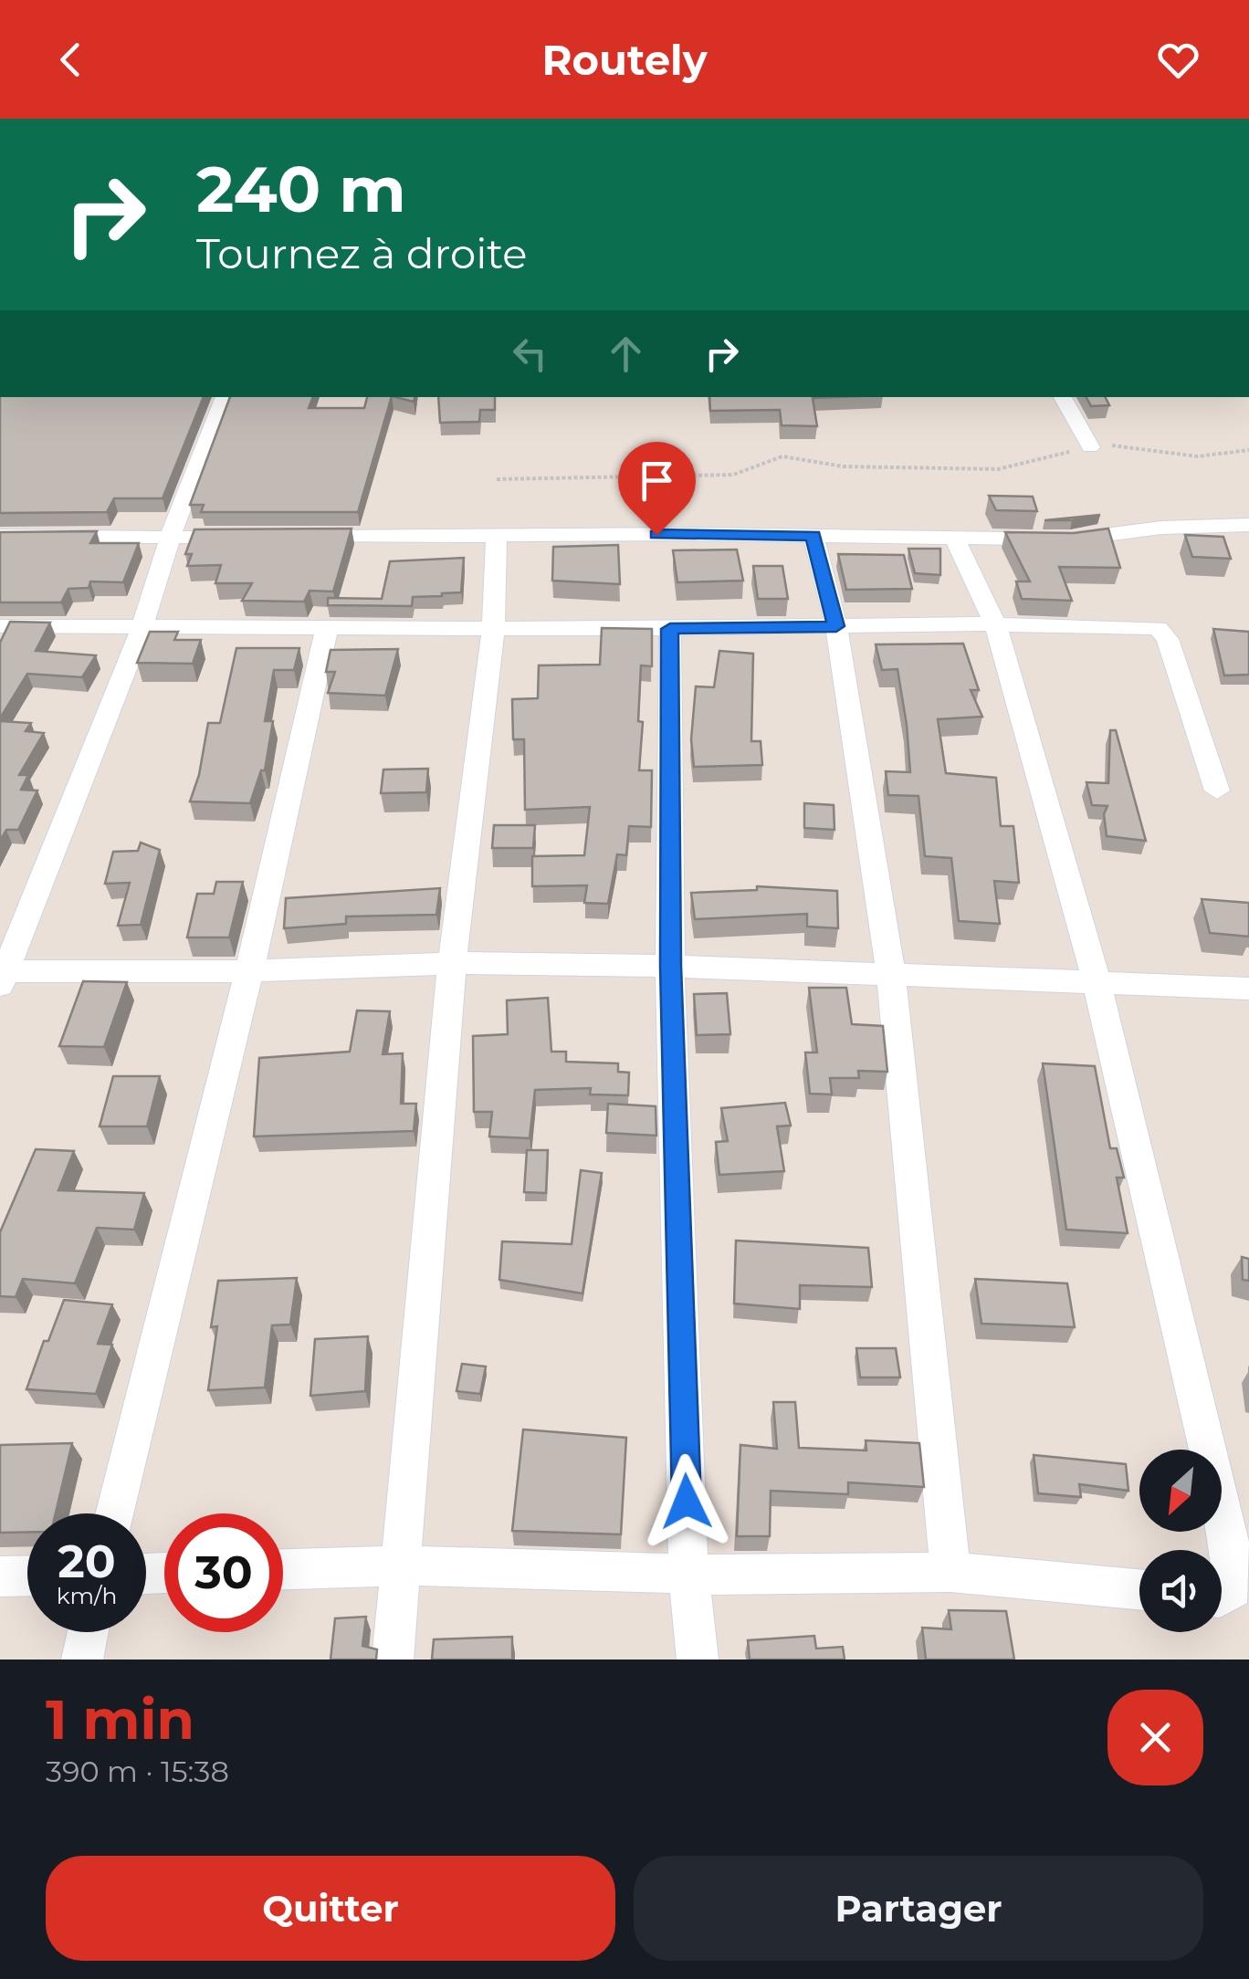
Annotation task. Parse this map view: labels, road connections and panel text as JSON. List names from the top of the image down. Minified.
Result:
{"north":"bottom left","page":{"header":"Routely","turn":["240 m","Tournez à droite"],"speed":"20 km/h","limit":"30","heading":["1 min","390 m · 15:38"],"buttons":["Quitter","Partager"]}}
